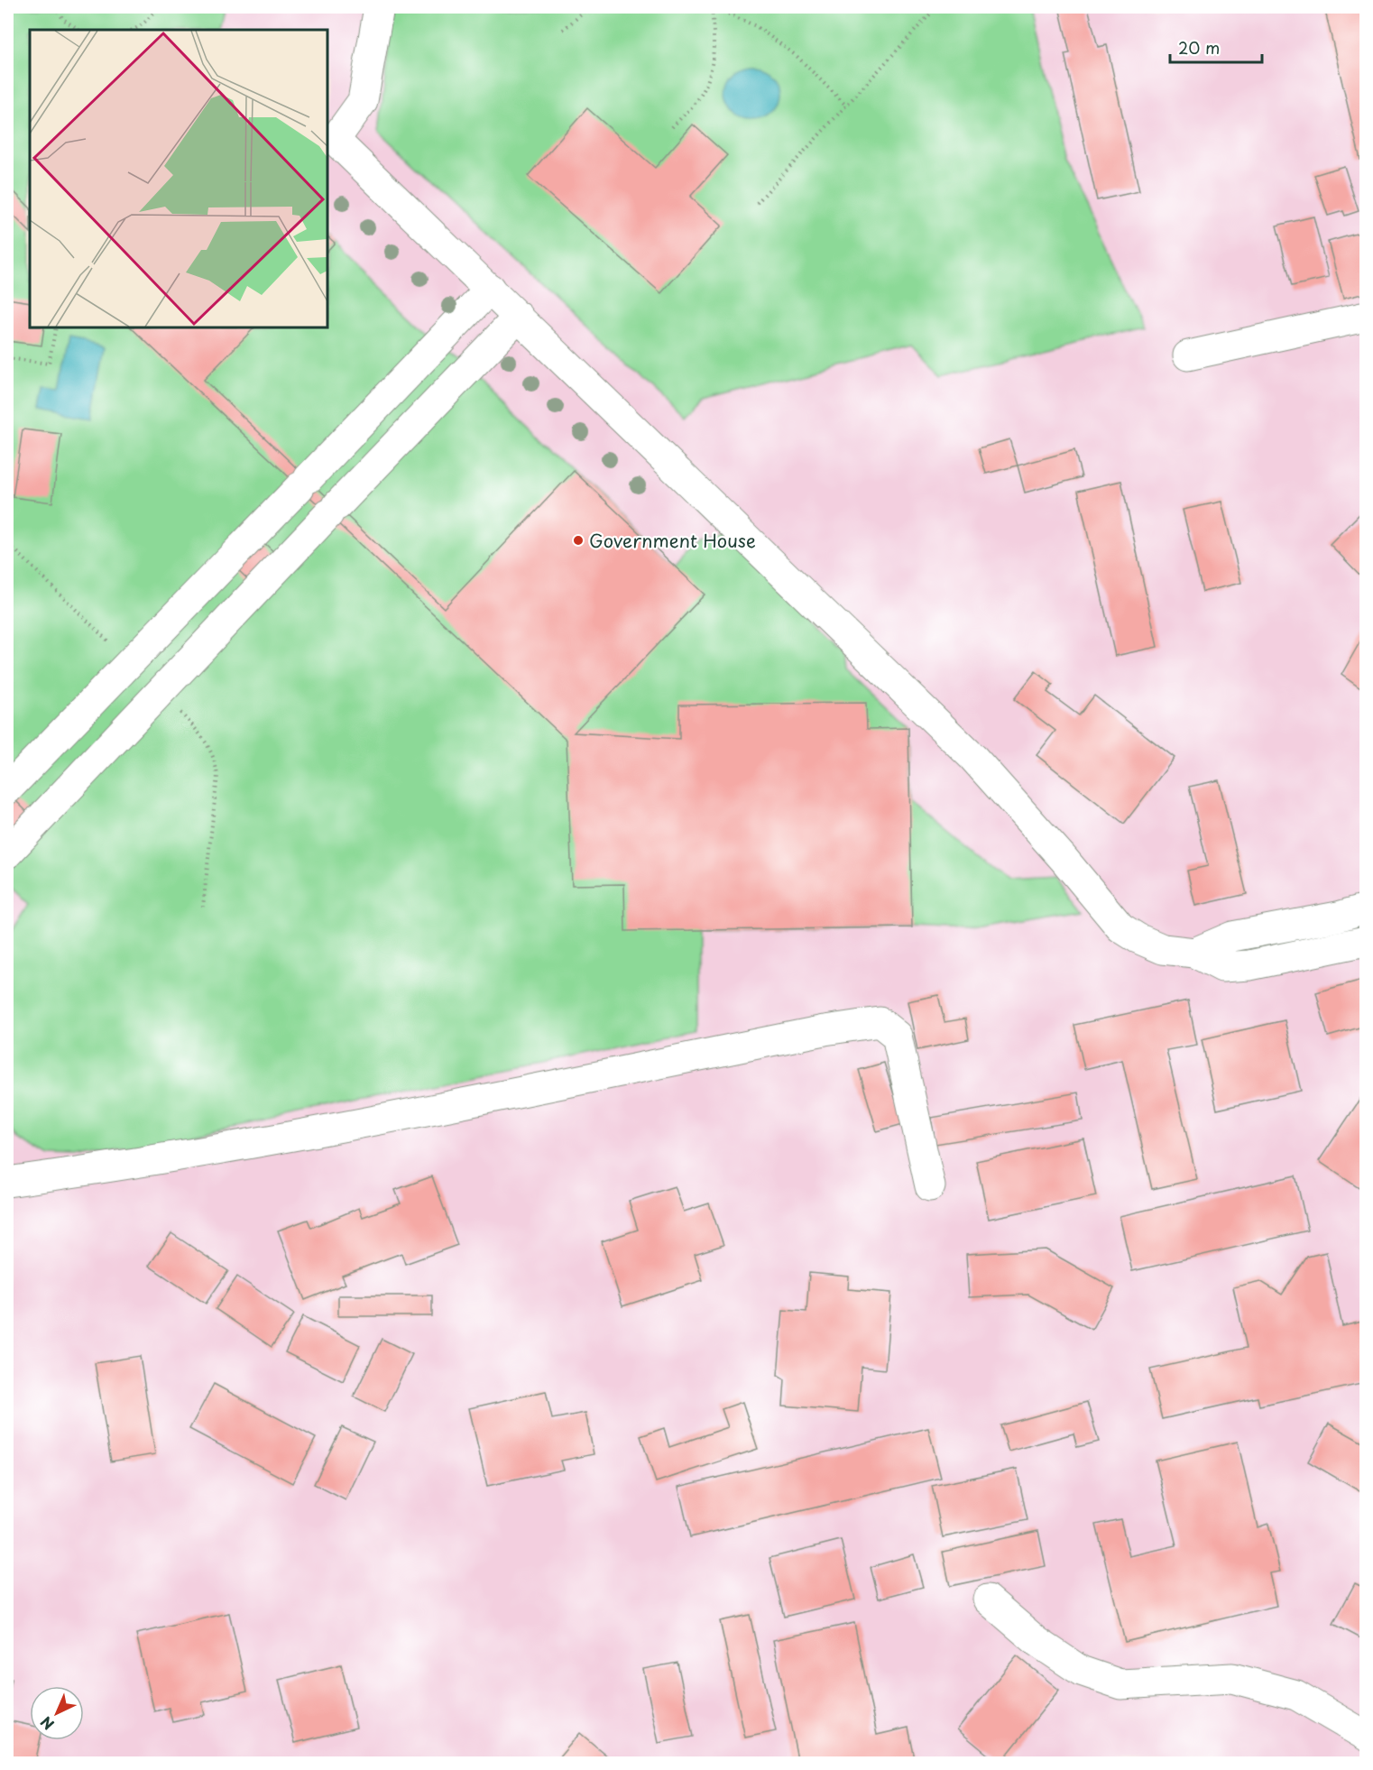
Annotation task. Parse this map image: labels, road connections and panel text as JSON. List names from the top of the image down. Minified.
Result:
{"places":["Government House"],"scale_bar":"20 m","north":"bottom left"}
